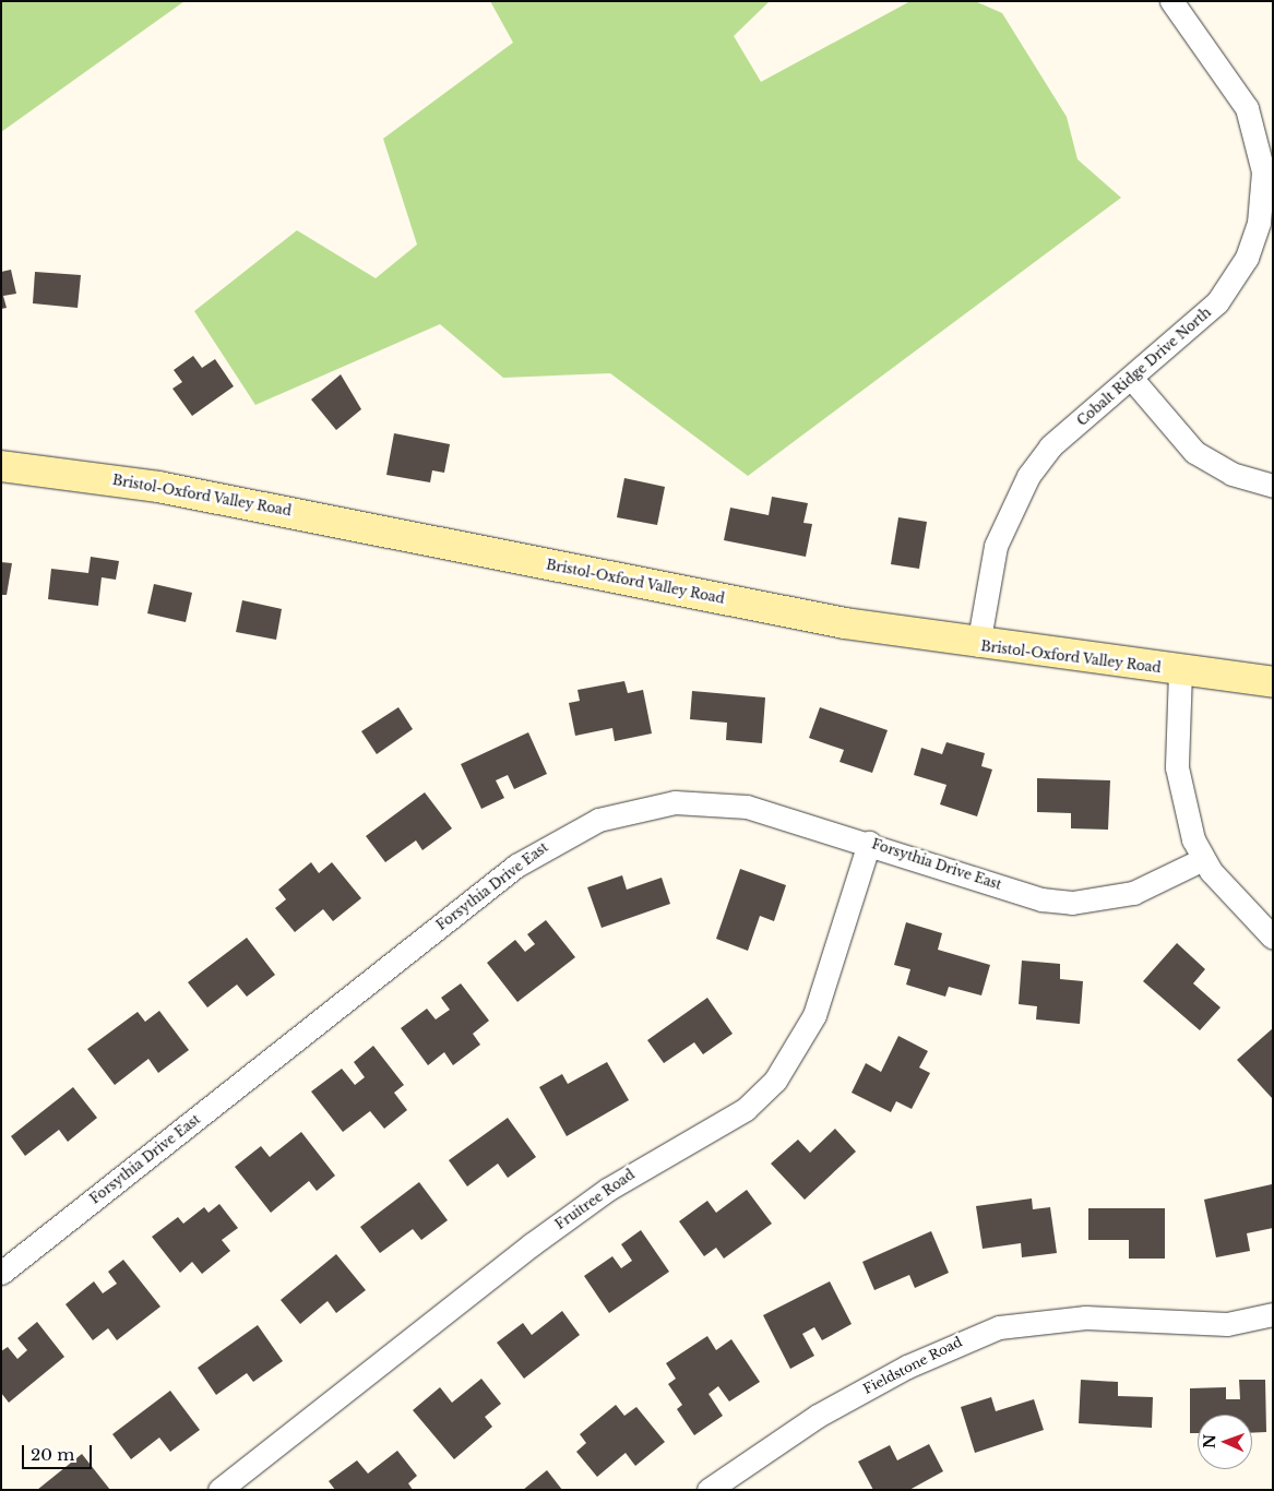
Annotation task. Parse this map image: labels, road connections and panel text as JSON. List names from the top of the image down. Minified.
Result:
{"streets":{"main road":["Bristol-Oxford Valley Road"],"street":["Cobalt Ridge Drive North","Forsythia Drive East","Fruitree Road","Fieldstone Road"]},"crossings":[["Cobalt Ridge Drive North","Bristol-Oxford Valley Road"],["Forsythia Drive East","Fruitree Road"]],"scale_bar":"20 m","north":"left"}
